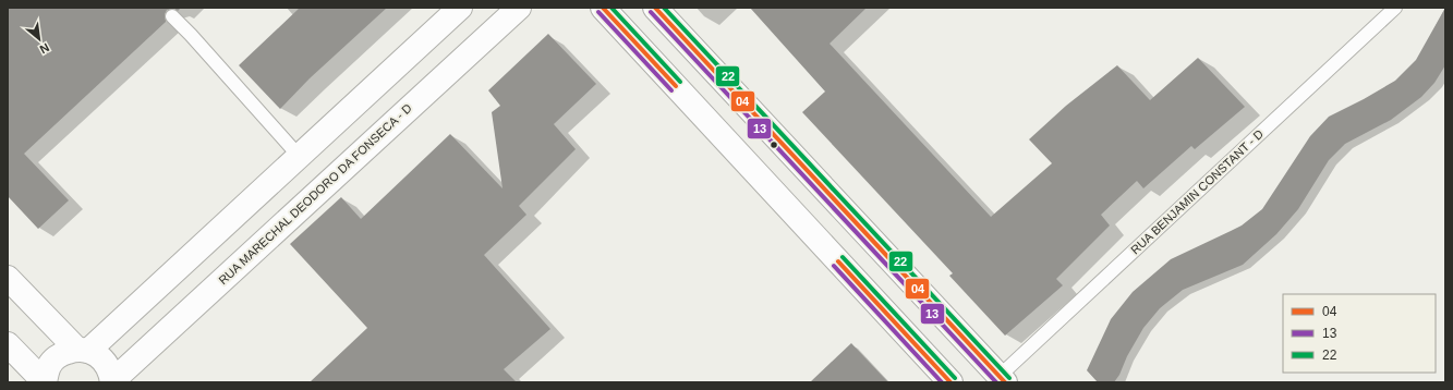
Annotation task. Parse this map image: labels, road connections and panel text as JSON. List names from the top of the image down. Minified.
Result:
{"streets":{"street":["RUA MARECHAL DEODORO DA FONSECA - D"],"lane":["RUA BENJAMIN CONSTANT - D"]},"lines":["transit line 04","transit line 22","transit line 13"],"legend":["04","13","22"],"north":"bottom right"}
